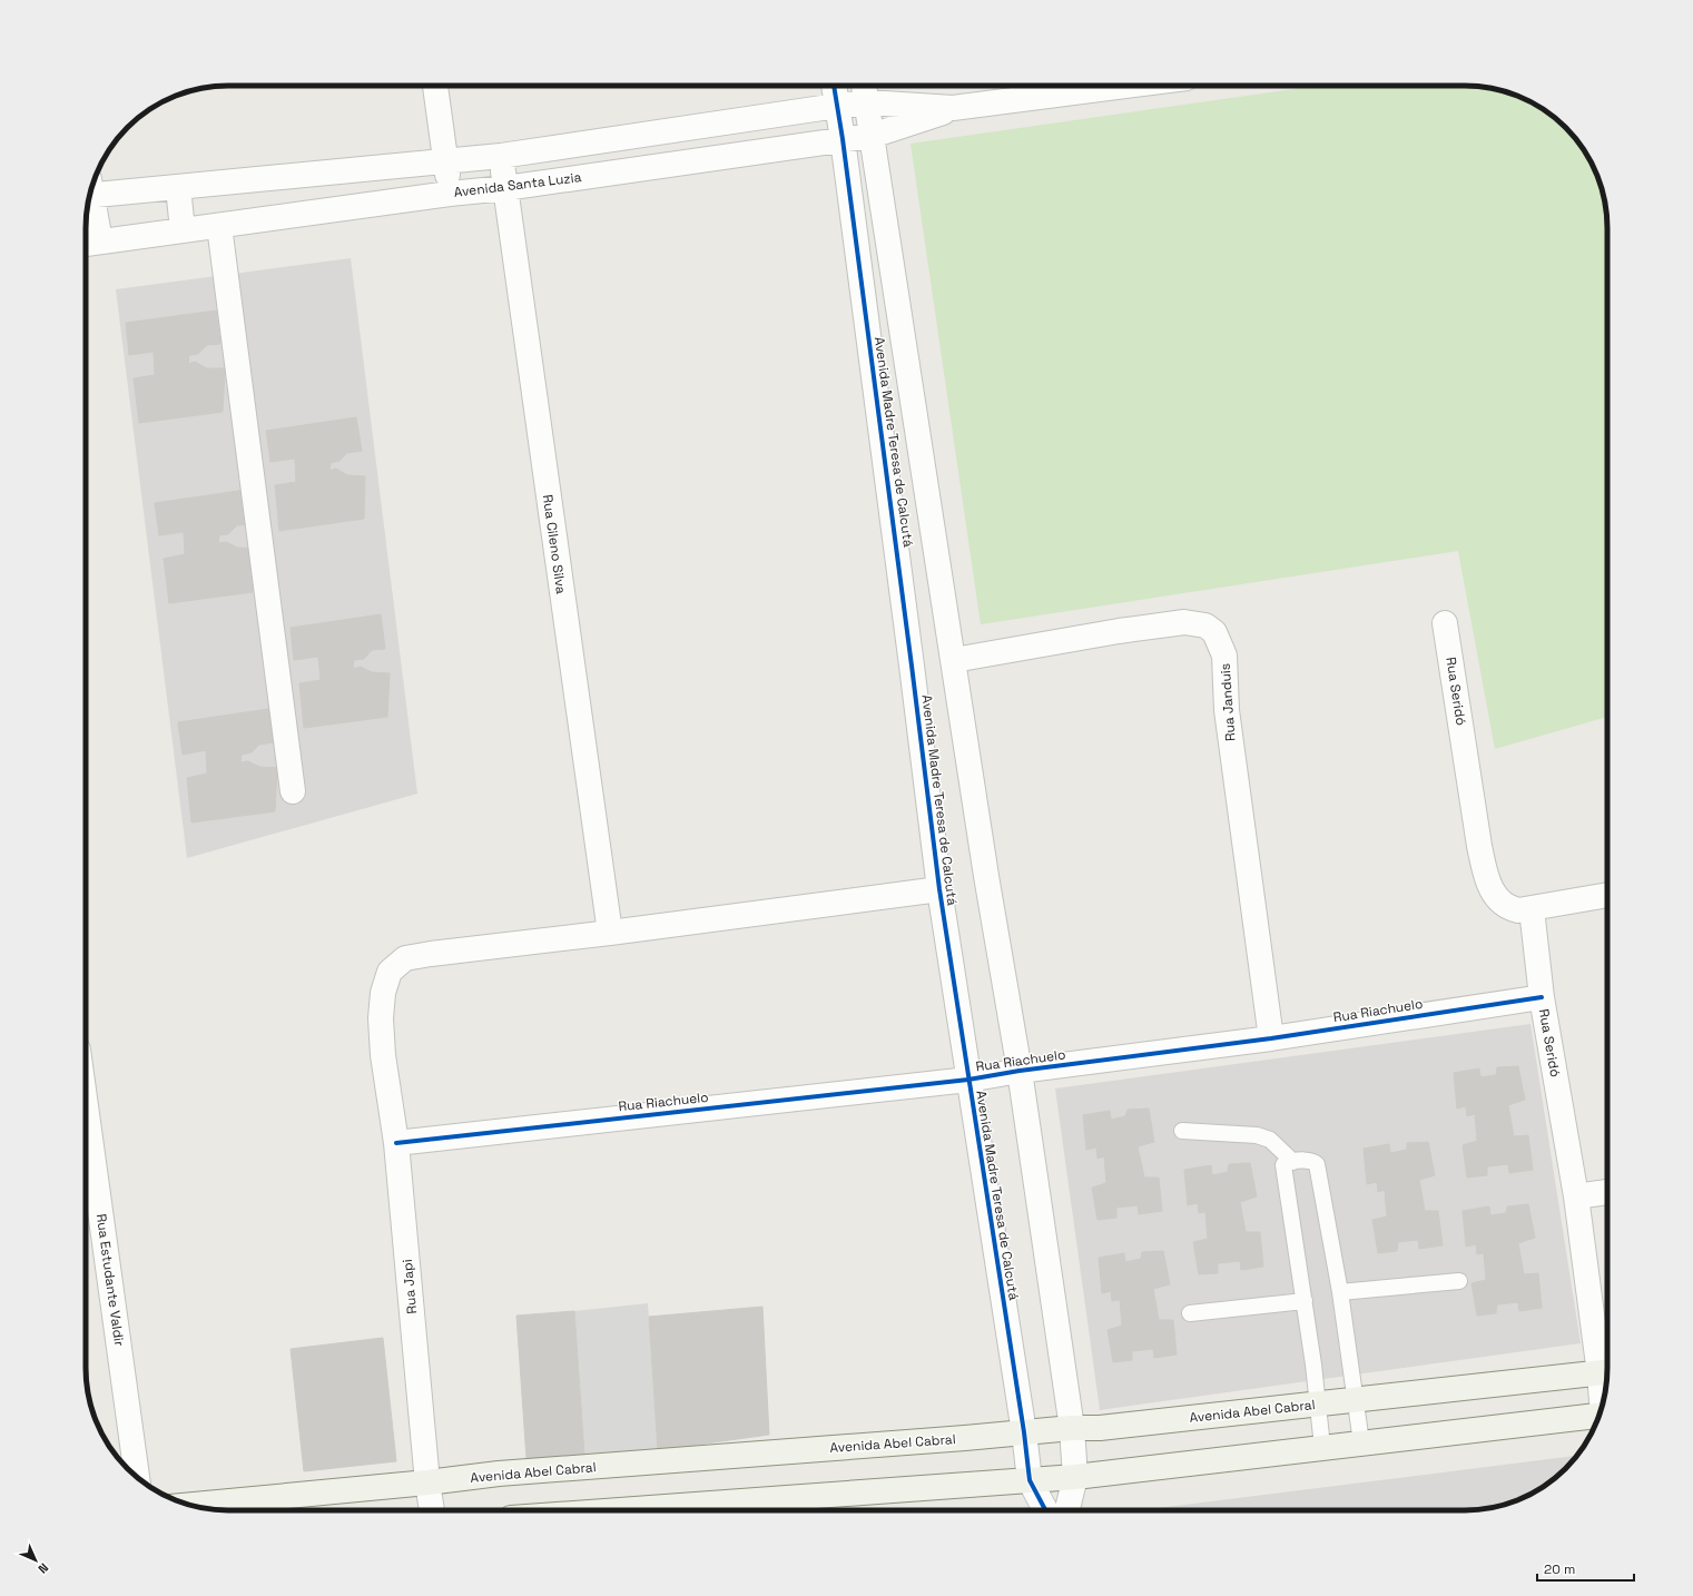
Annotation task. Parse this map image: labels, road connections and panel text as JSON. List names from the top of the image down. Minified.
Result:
{"streets":{"main road":["Avenida Abel Cabral"],"street":["Avenida Santa Luzia","Avenida Madre Teresa de Calcutá","Rua Cileno Silva","Rua Seridó","Rua Janduis","Rua Riachuelo","Rua Estudante Valdir","Rua Japi"]},"crossings":[["Avenida Santa Luzia","Avenida Madre Teresa de Calcutá"],["Avenida Santa Luzia","Rua Cileno Silva"],["Avenida Madre Teresa de Calcutá","Rua Janduis"],["Avenida Madre Teresa de Calcutá","Rua Riachuelo"],["Avenida Madre Teresa de Calcutá","Rua Japi"],["Avenida Madre Teresa de Calcutá","Avenida Abel Cabral"],["Rua Cileno Silva","Rua Japi"],["Rua Seridó","Rua Riachuelo"],["Rua Janduis","Rua Riachuelo"],["Rua Riachuelo","Rua Japi"],["Rua Japi","Avenida Abel Cabral"]],"scale_bar":"20 m","north":"bottom right"}
